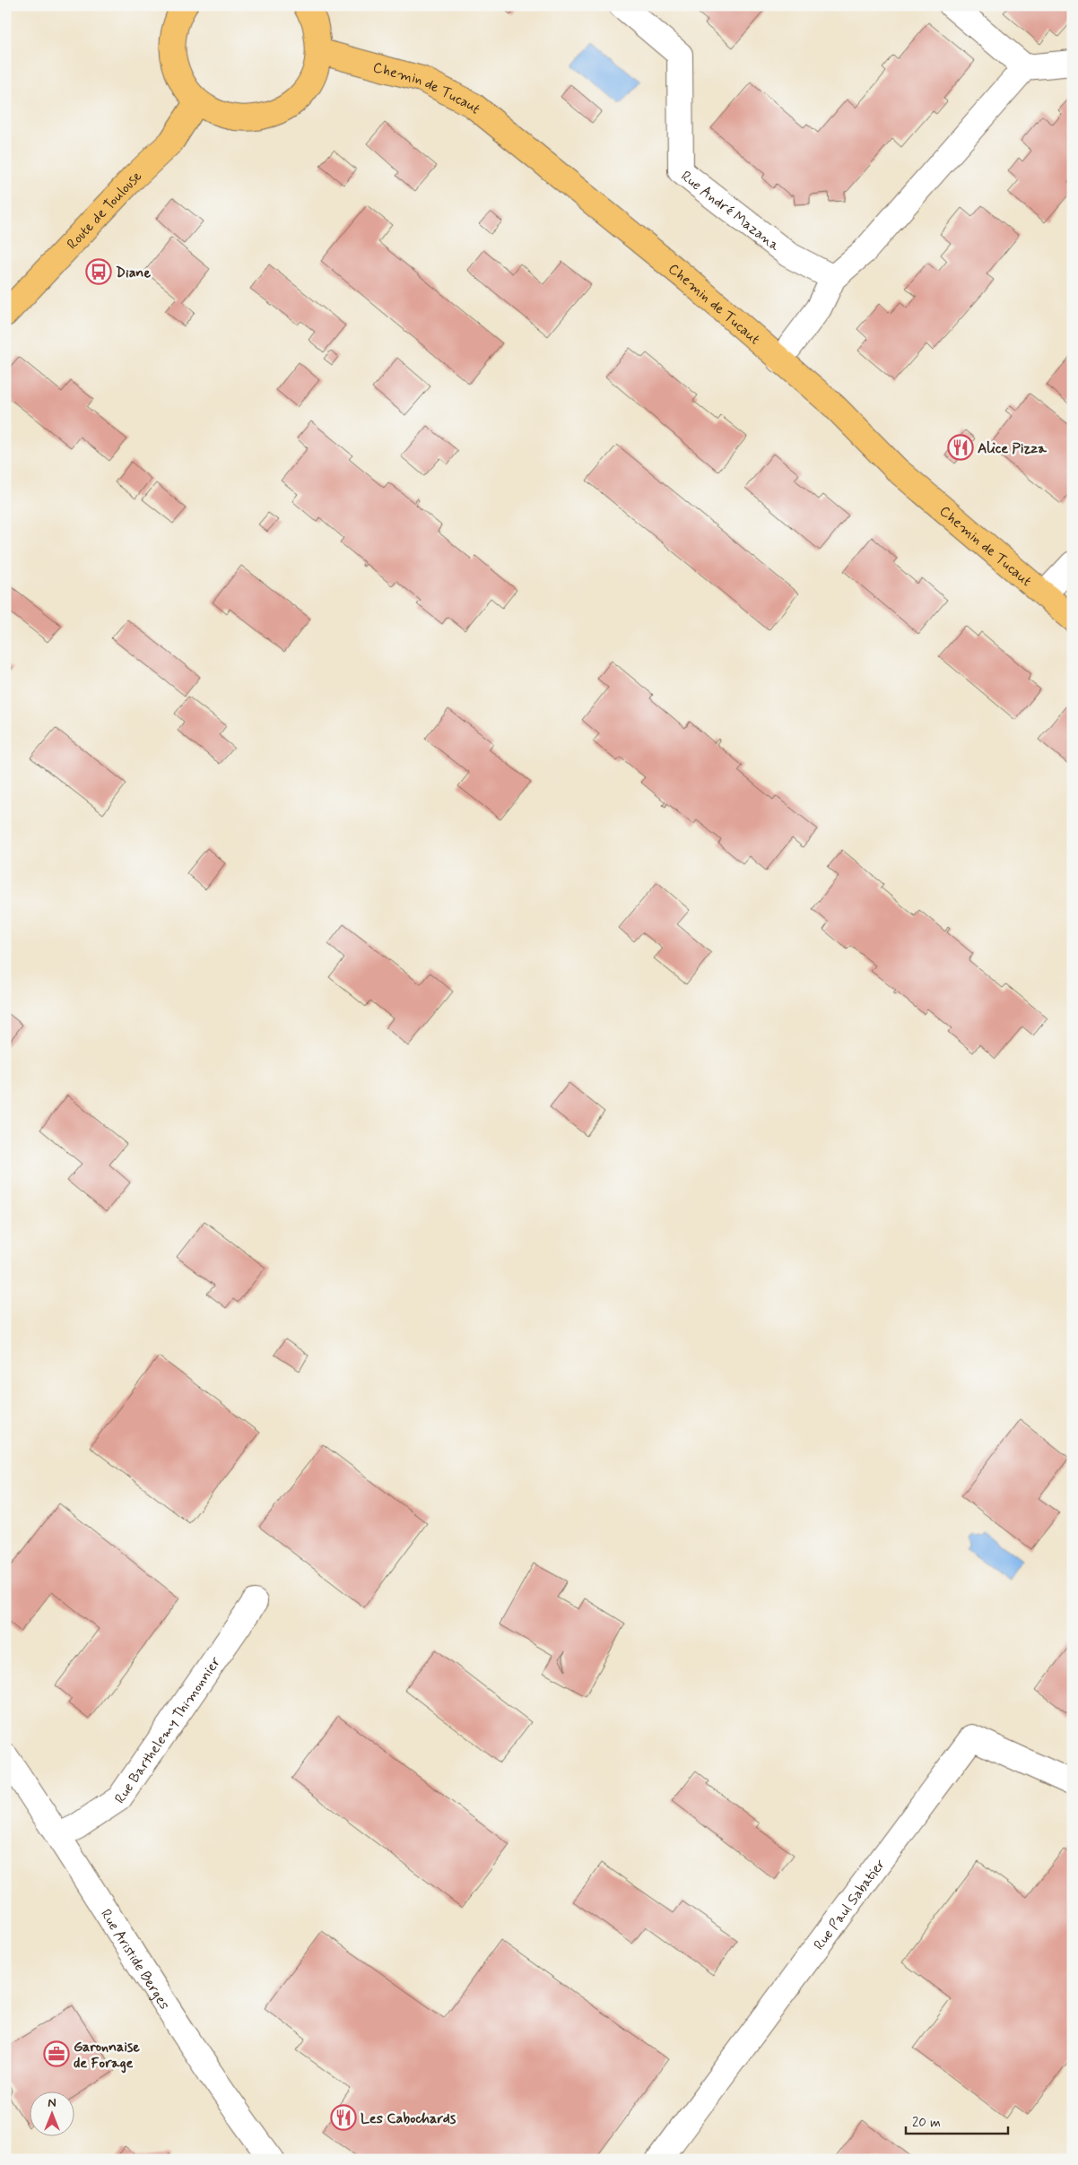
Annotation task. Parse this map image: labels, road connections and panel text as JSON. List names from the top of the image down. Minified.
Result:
{"streets":{"main road":["Chemin de Tucaut","Route de Toulouse"],"street":["Rue André Mazana","Rue Barthelemy Thimonnier","Rue Paul Sabatier","Rue Aristide Berges"]},"crossings":[["Rue Barthelemy Thimonnier","Rue Aristide Berges"]],"places":{"bus stop":["Diane"],"restaurant":["Alice Pizza","Les Cabochards"],"office":["Garonnaise de Forage"]},"scale_bar":"20 m","north":"top"}
